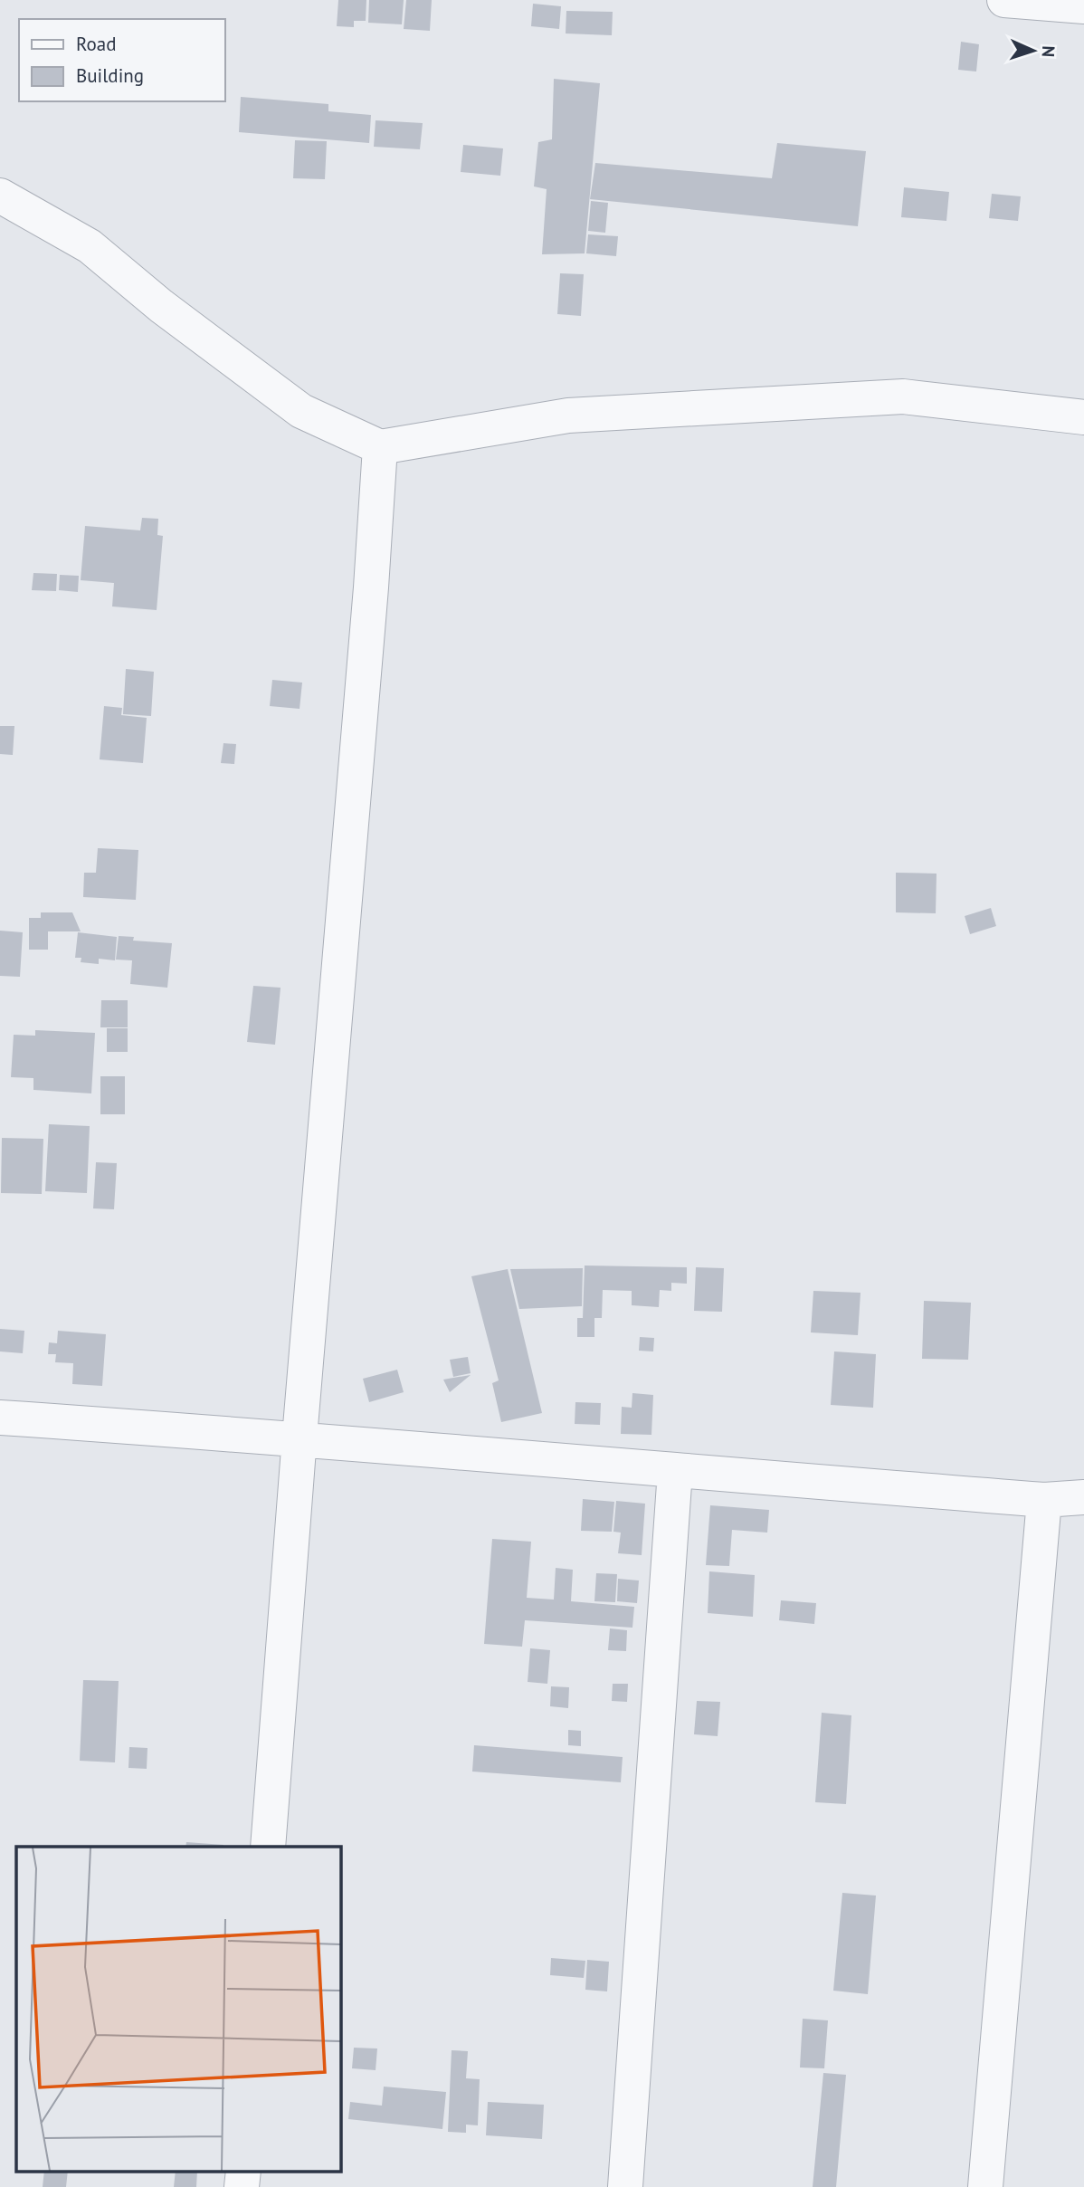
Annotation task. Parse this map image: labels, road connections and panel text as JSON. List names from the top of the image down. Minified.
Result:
{"legend":["Road","Building"],"north":"right"}
